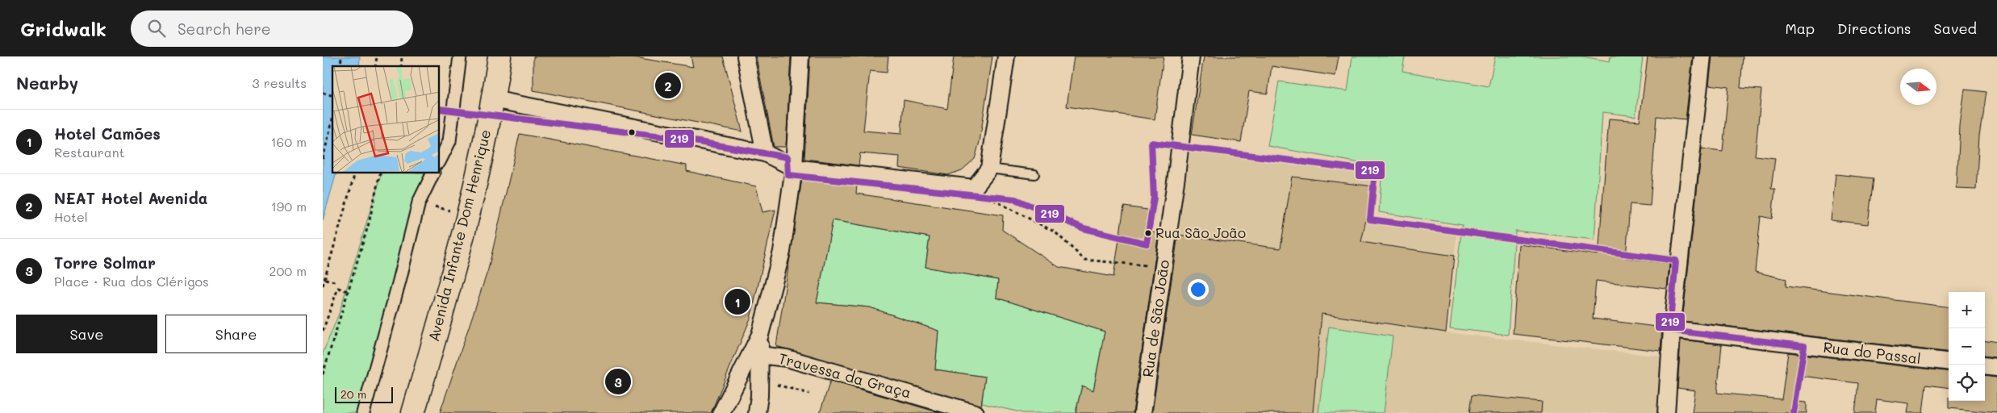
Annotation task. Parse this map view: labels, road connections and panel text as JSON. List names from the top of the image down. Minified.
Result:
{"streets":{"main road":["Avenida Infante Dom Henrique"],"street":["Rua de São João","Rua do Passal","Travessa da Graça"]},"places":["Rua São João"],"lines":["transit line 219"],"scale_bar":"20 m","north":"right","page":{"header":"Gridwalk","search":"Search here","nav":["Map","Directions","Saved"],"heading":["Nearby","3 results"],"pins":["2","1","3"],"list":[{"mark":"1","name":"Hotel Camões","note":"Restaurant","value":"160 m"},{"mark":"2","name":"NEAT Hotel Avenida","note":"Hotel","value":"190 m"},{"mark":"3","name":"Torre Solmar","note":"Place · Rua dos Clérigos","value":"200 m"}],"map_buttons":["+","−"],"buttons":["Save","Share"],"scale":"20 m"}}
